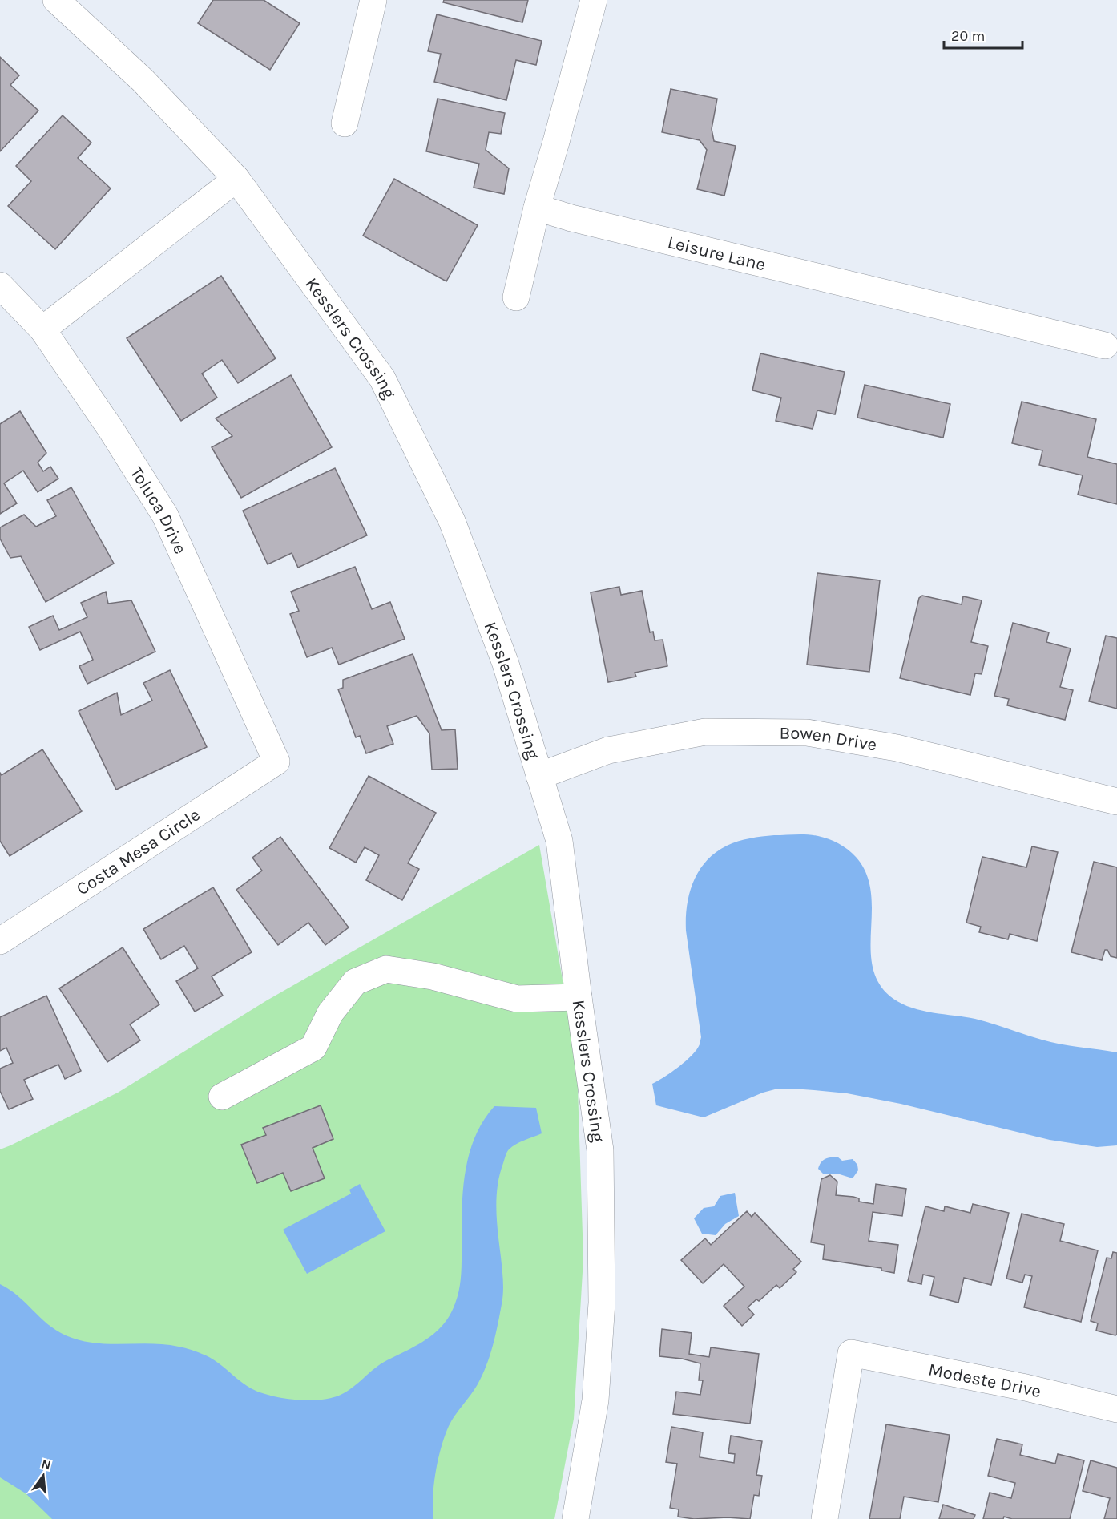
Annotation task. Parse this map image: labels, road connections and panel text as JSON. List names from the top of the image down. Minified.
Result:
{"streets":{"street":["Leisure Lane","Kesslers Crossing","Toluca Drive","Bowen Drive","Costa Mesa Circle","Modeste Drive"]},"crossings":[["Kesslers Crossing","Bowen Drive"],["Toluca Drive","Costa Mesa Circle"]],"scale_bar":"20 m","north":"top"}
